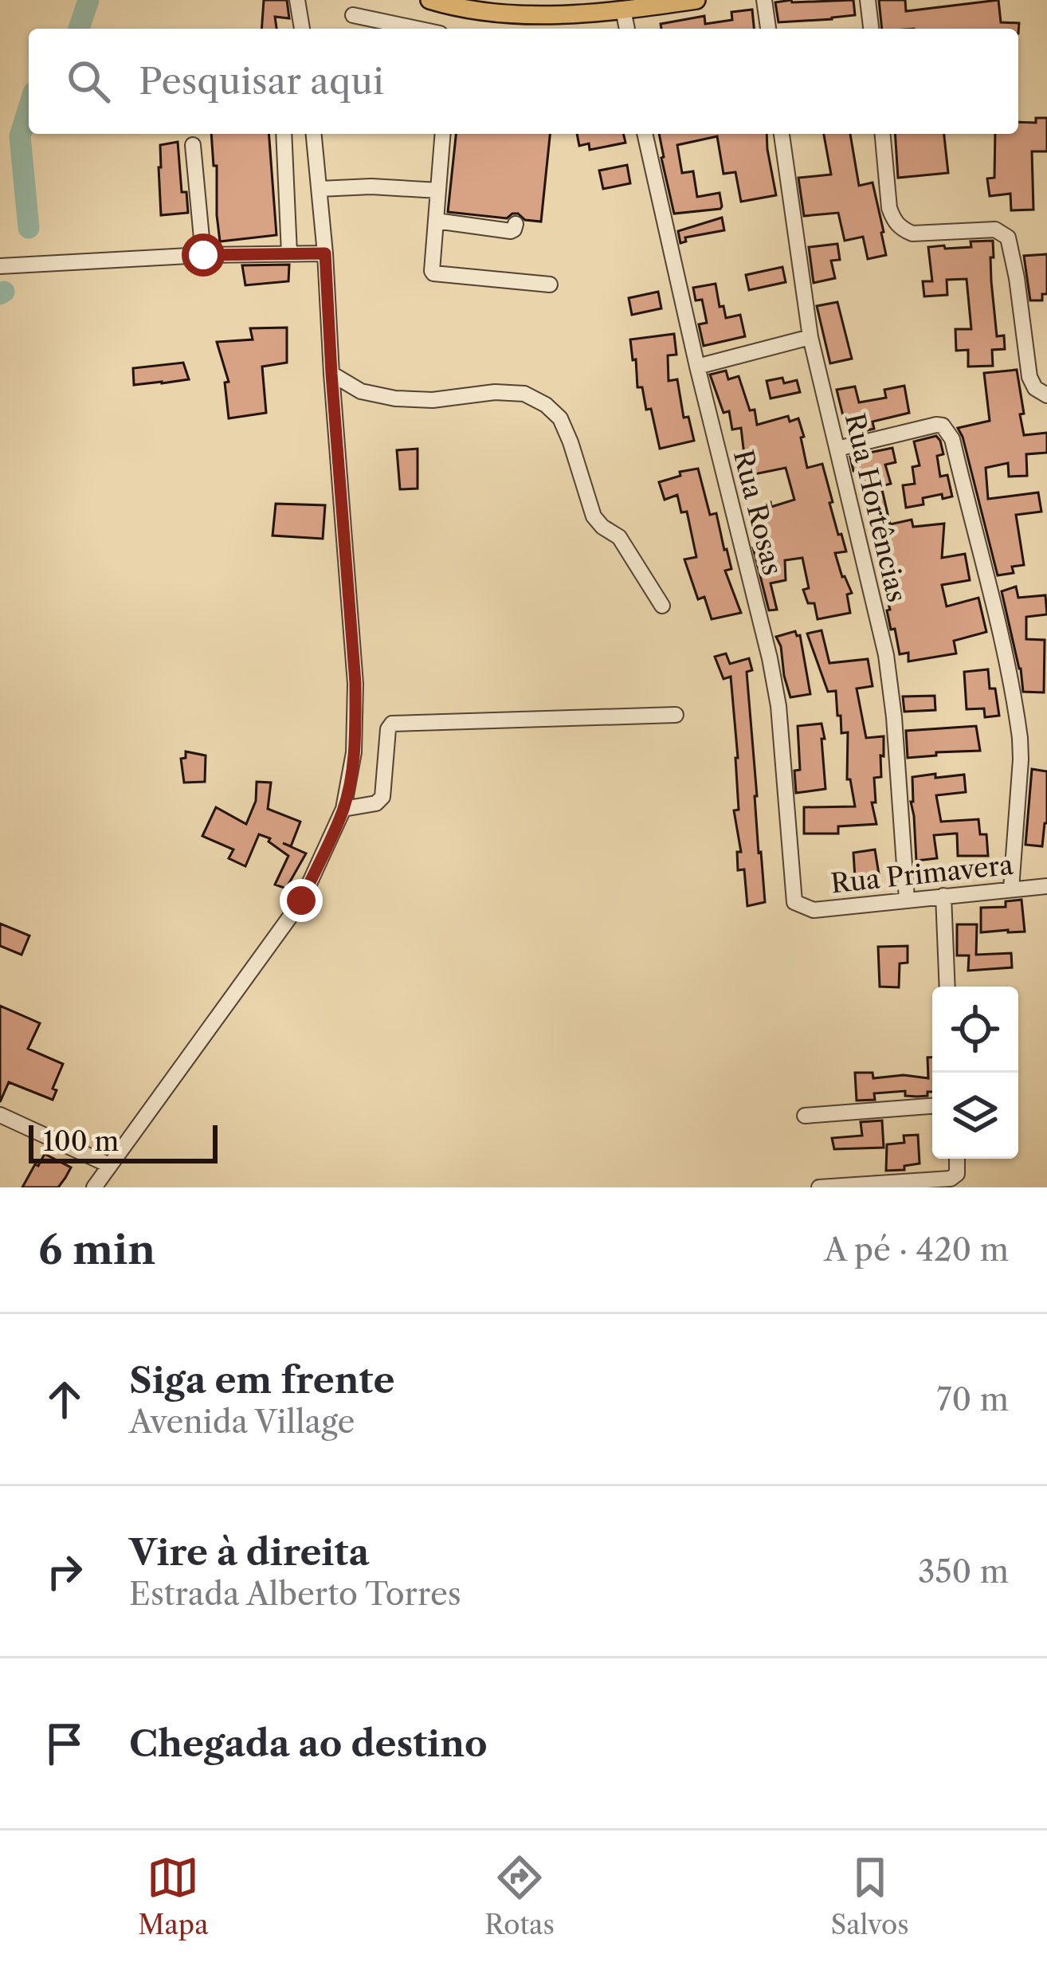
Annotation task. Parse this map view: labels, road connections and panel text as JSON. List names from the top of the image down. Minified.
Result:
{"streets":{"street":["Rua Hortências","Rua Rosas","Rua Primavera"]},"crossings":[["Rua Hortências","Rua Primavera"],["Rua Rosas","Rua Primavera"]],"scale_bar":"100 m","page":{"search":"Pesquisar aqui","scale":"100 m","heading":["6 min","A pé · 420 m"],"list":[["Siga em frente","Avenida Village","70 m"],["Vire à direita","Estrada Alberto Torres","350 m"],"Chegada ao destino"],"nav":["Mapa","Rotas","Salvos"]}}
